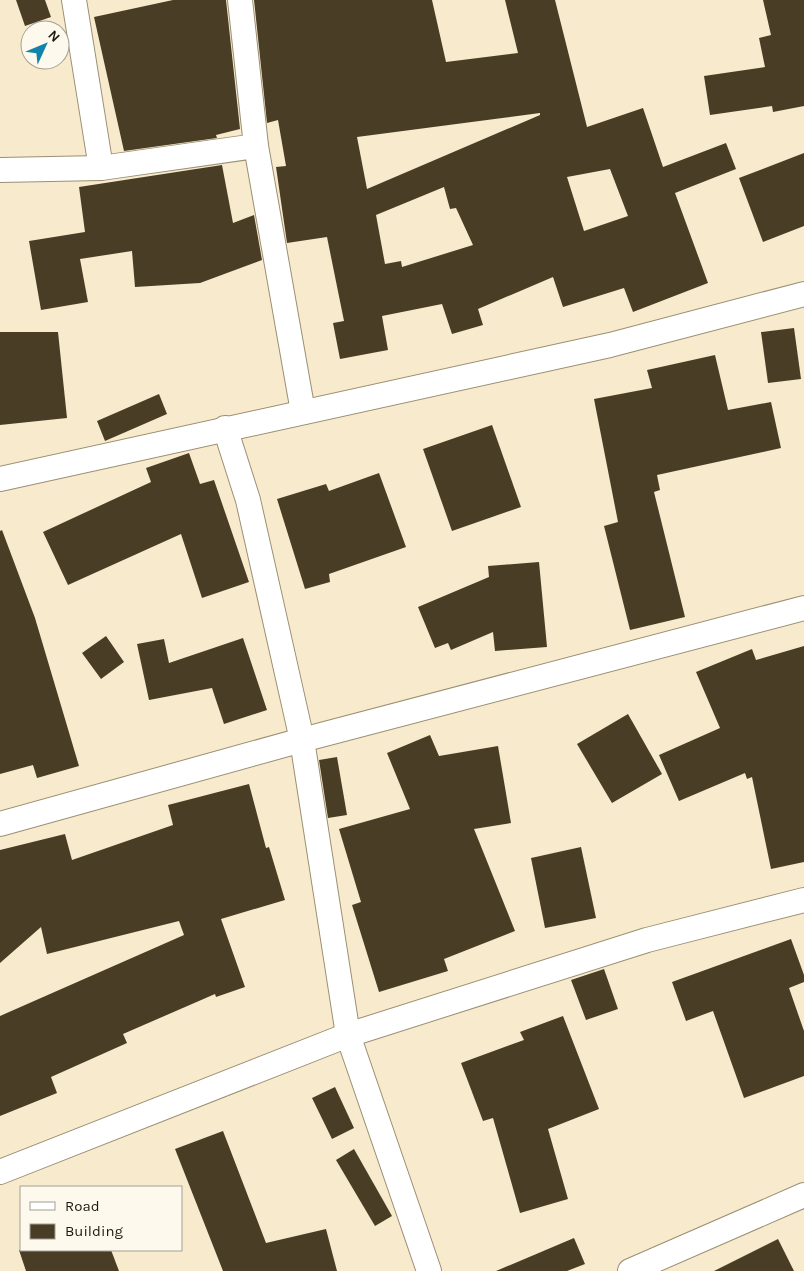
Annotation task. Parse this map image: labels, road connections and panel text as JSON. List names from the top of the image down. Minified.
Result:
{"legend":["Road","Building"],"north":"top right"}
